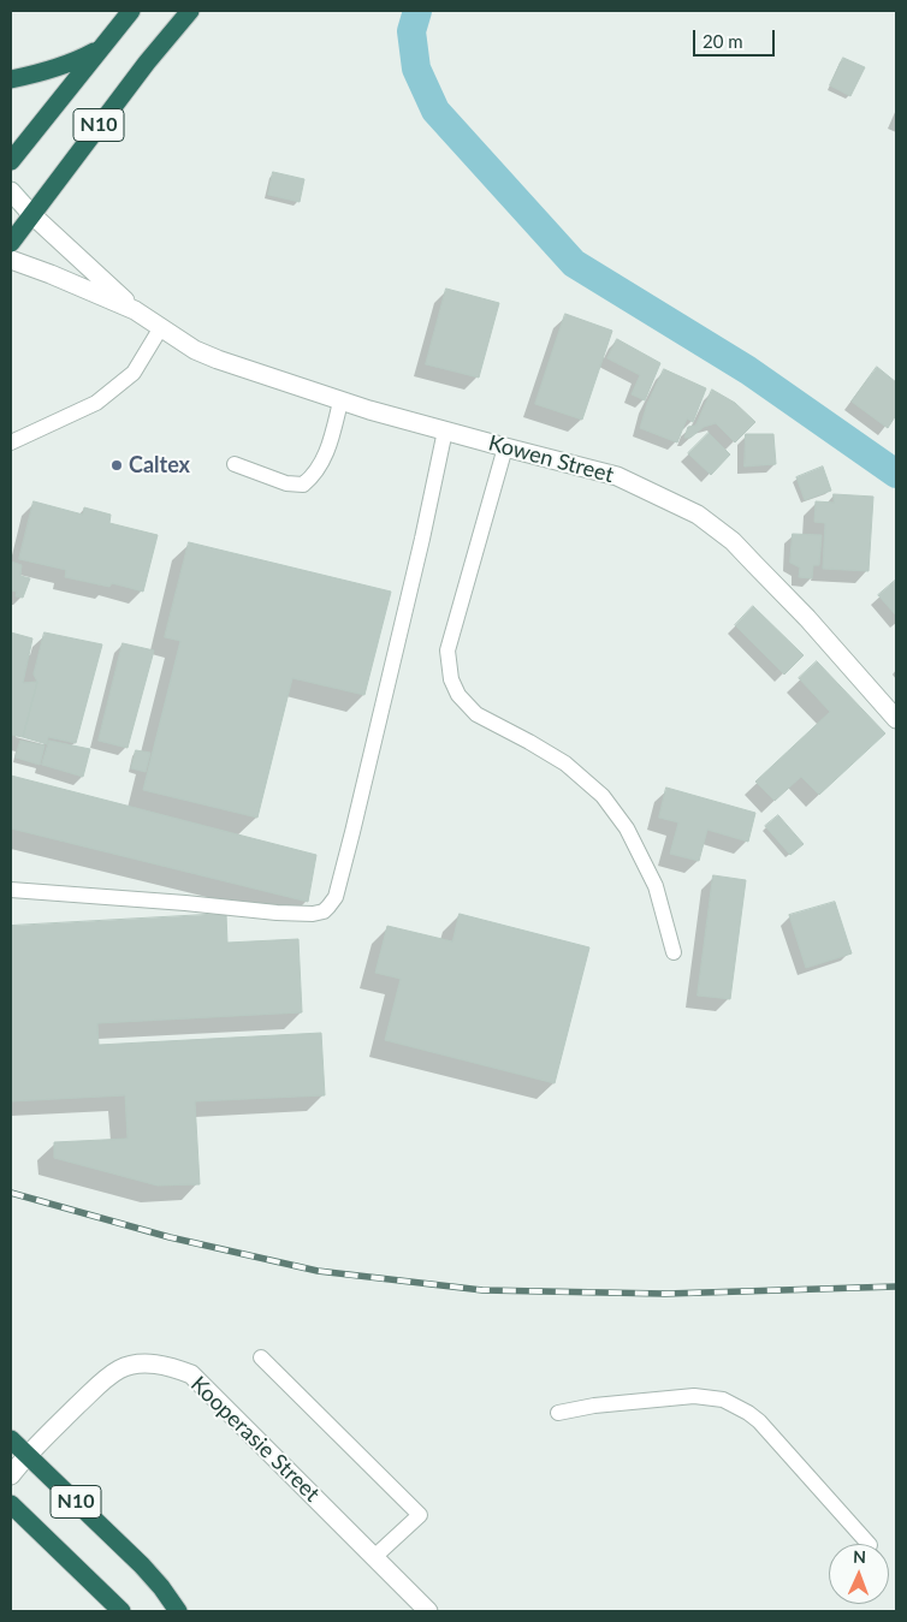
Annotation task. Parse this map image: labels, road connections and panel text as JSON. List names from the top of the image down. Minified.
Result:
{"streets":{"highway":["N10"],"street":["Kowen Street","Kooperasie Street"]},"crossings":[["N10","Kowen Street"],["N10","Kooperasie Street"]],"places":["Caltex"],"scale_bar":"20 m","north":"top"}
